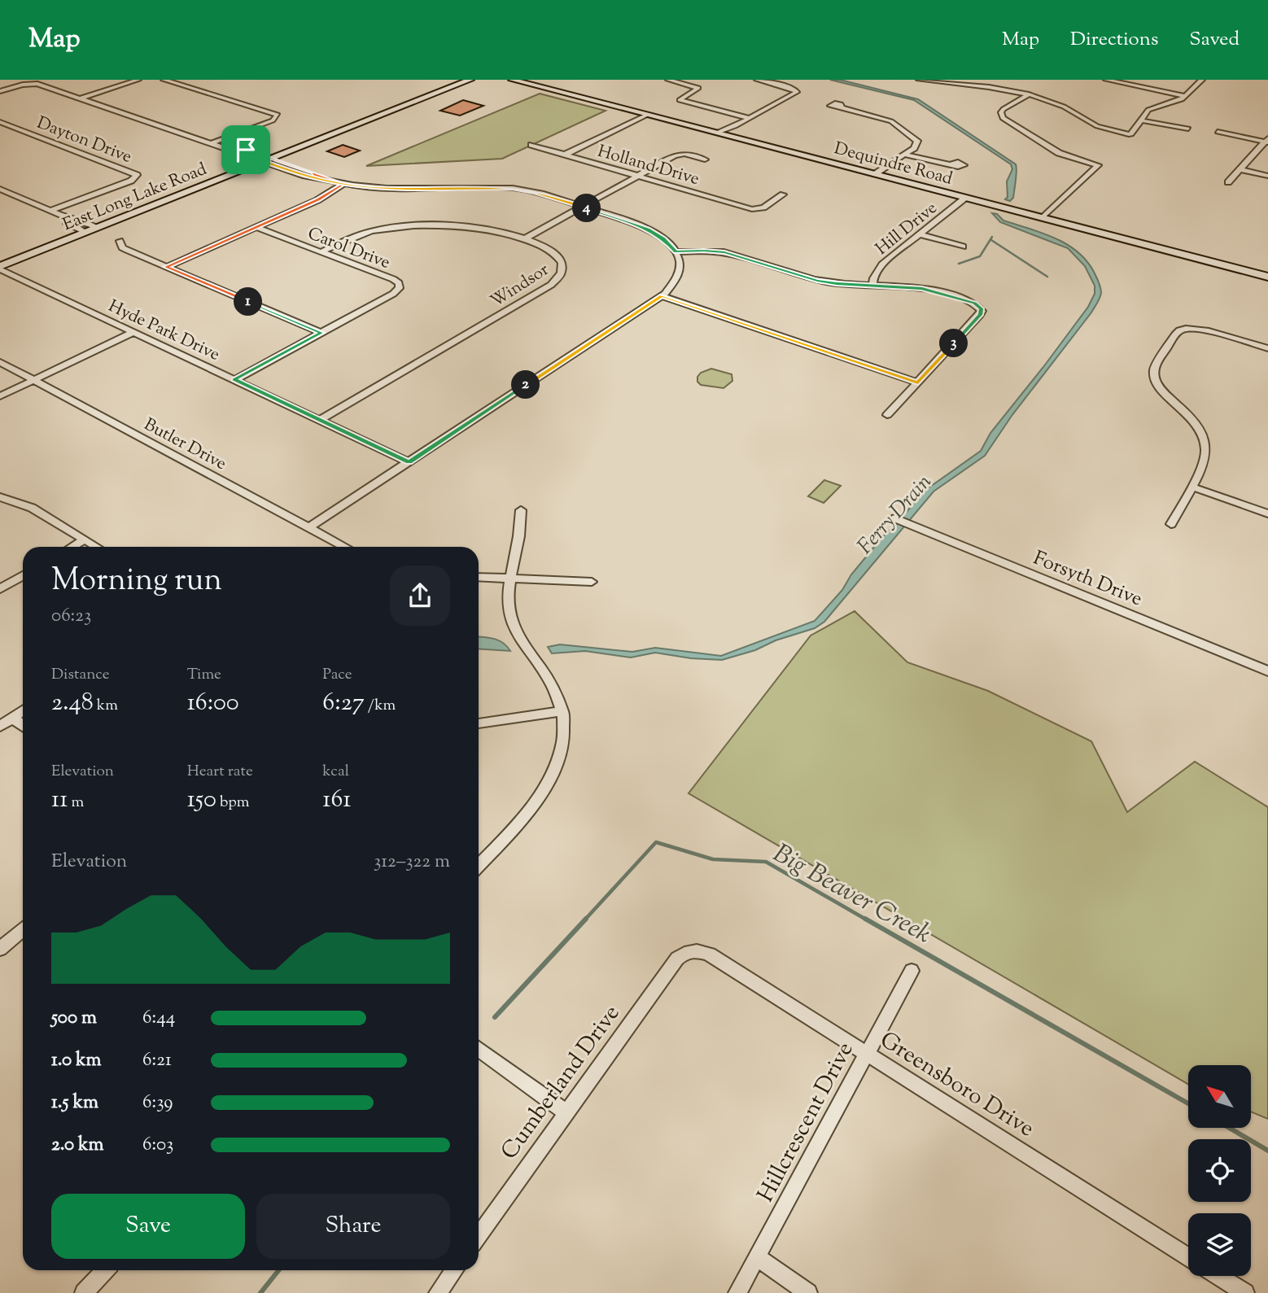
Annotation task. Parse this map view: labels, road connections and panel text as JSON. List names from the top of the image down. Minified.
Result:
{"streets":{"main road":["Dequindre Road","East Long Lake Road"],"street":["Dayton Drive","Holland Drive","Hill Drive","Carol Drive","Windsor","Hyde Park Drive","Butler Drive","Forsyth Drive","Cumberland Drive","Greensboro Drive","Hillcrescent Drive"]},"crossings":[["Dequindre Road","Hill Drive"],["East Long Lake Road","Hyde Park Drive"],["Carol Drive","Windsor"],["Windsor","Hyde Park Drive"],["Cumberland Drive","Greensboro Drive"],["Greensboro Drive","Hillcrescent Drive"]],"water":["Ferry Drain","Big Beaver Creek"],"north":"top left","page":{"header":"Map","nav":["Map","Directions","Saved"],"pins":["4","1","3","2"],"heading":["Morning run","06:23"],"stats":[["Distance","2.48 km"],["Time","16:00"],["Pace","6:27 /km"],["Elevation","11 m"],["Heart rate","150 bpm"],["kcal","161"]],"chart":["Elevation","312–322 m"],"list":[{"name":"500 m","note":"6:44"},{"name":"1.0 km","note":"6:21"},{"name":"1.5 km","note":"6:39"},{"name":"2.0 km","note":"6:03"}],"buttons":["Save","Share"]}}
